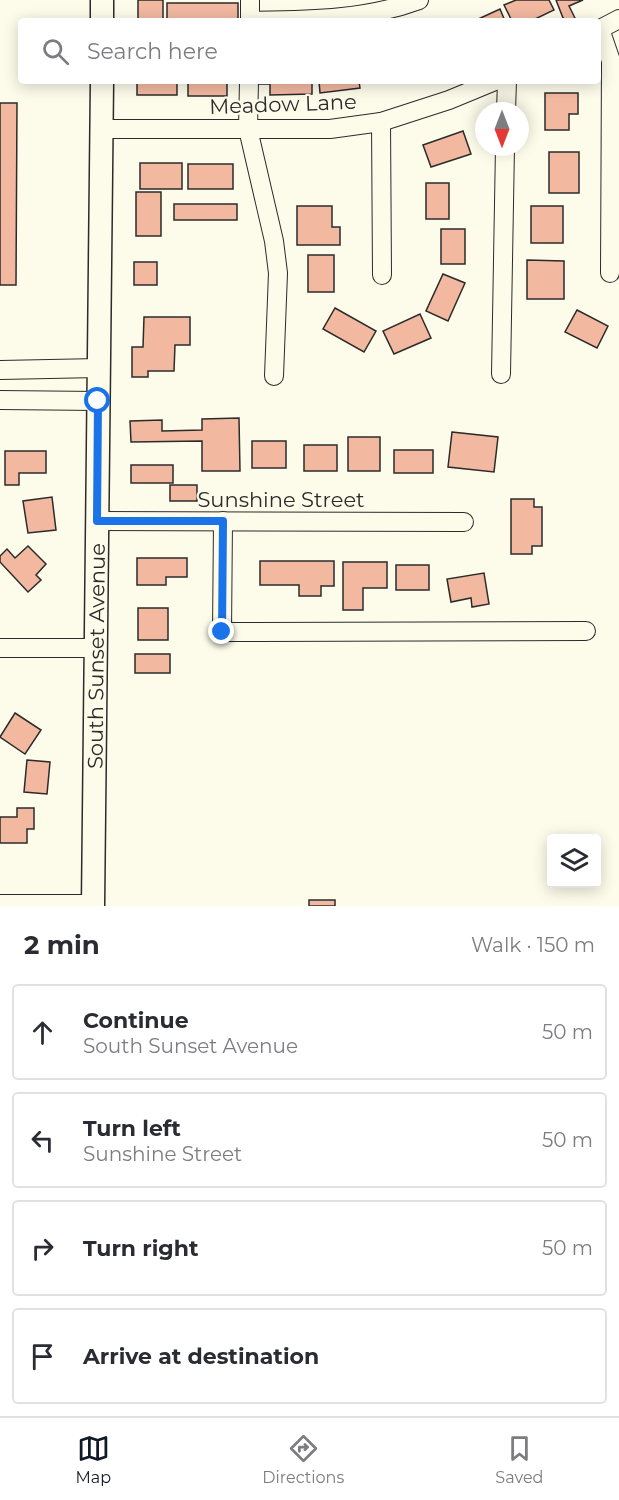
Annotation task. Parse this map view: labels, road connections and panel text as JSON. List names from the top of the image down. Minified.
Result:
{"streets":{"main road":["South Sunset Avenue"],"street":["Meadow Lane","Sunshine Street"]},"crossings":[["Meadow Lane","South Sunset Avenue"],["Sunshine Street","South Sunset Avenue"]],"north":"bottom","page":{"search":"Search here","heading":["2 min","Walk · 150 m"],"list":[["Continue","South Sunset Avenue","50 m"],["Turn left","Sunshine Street","50 m"],["Turn right","50 m"],"Arrive at destination"],"nav":["Map","Directions","Saved"]}}
